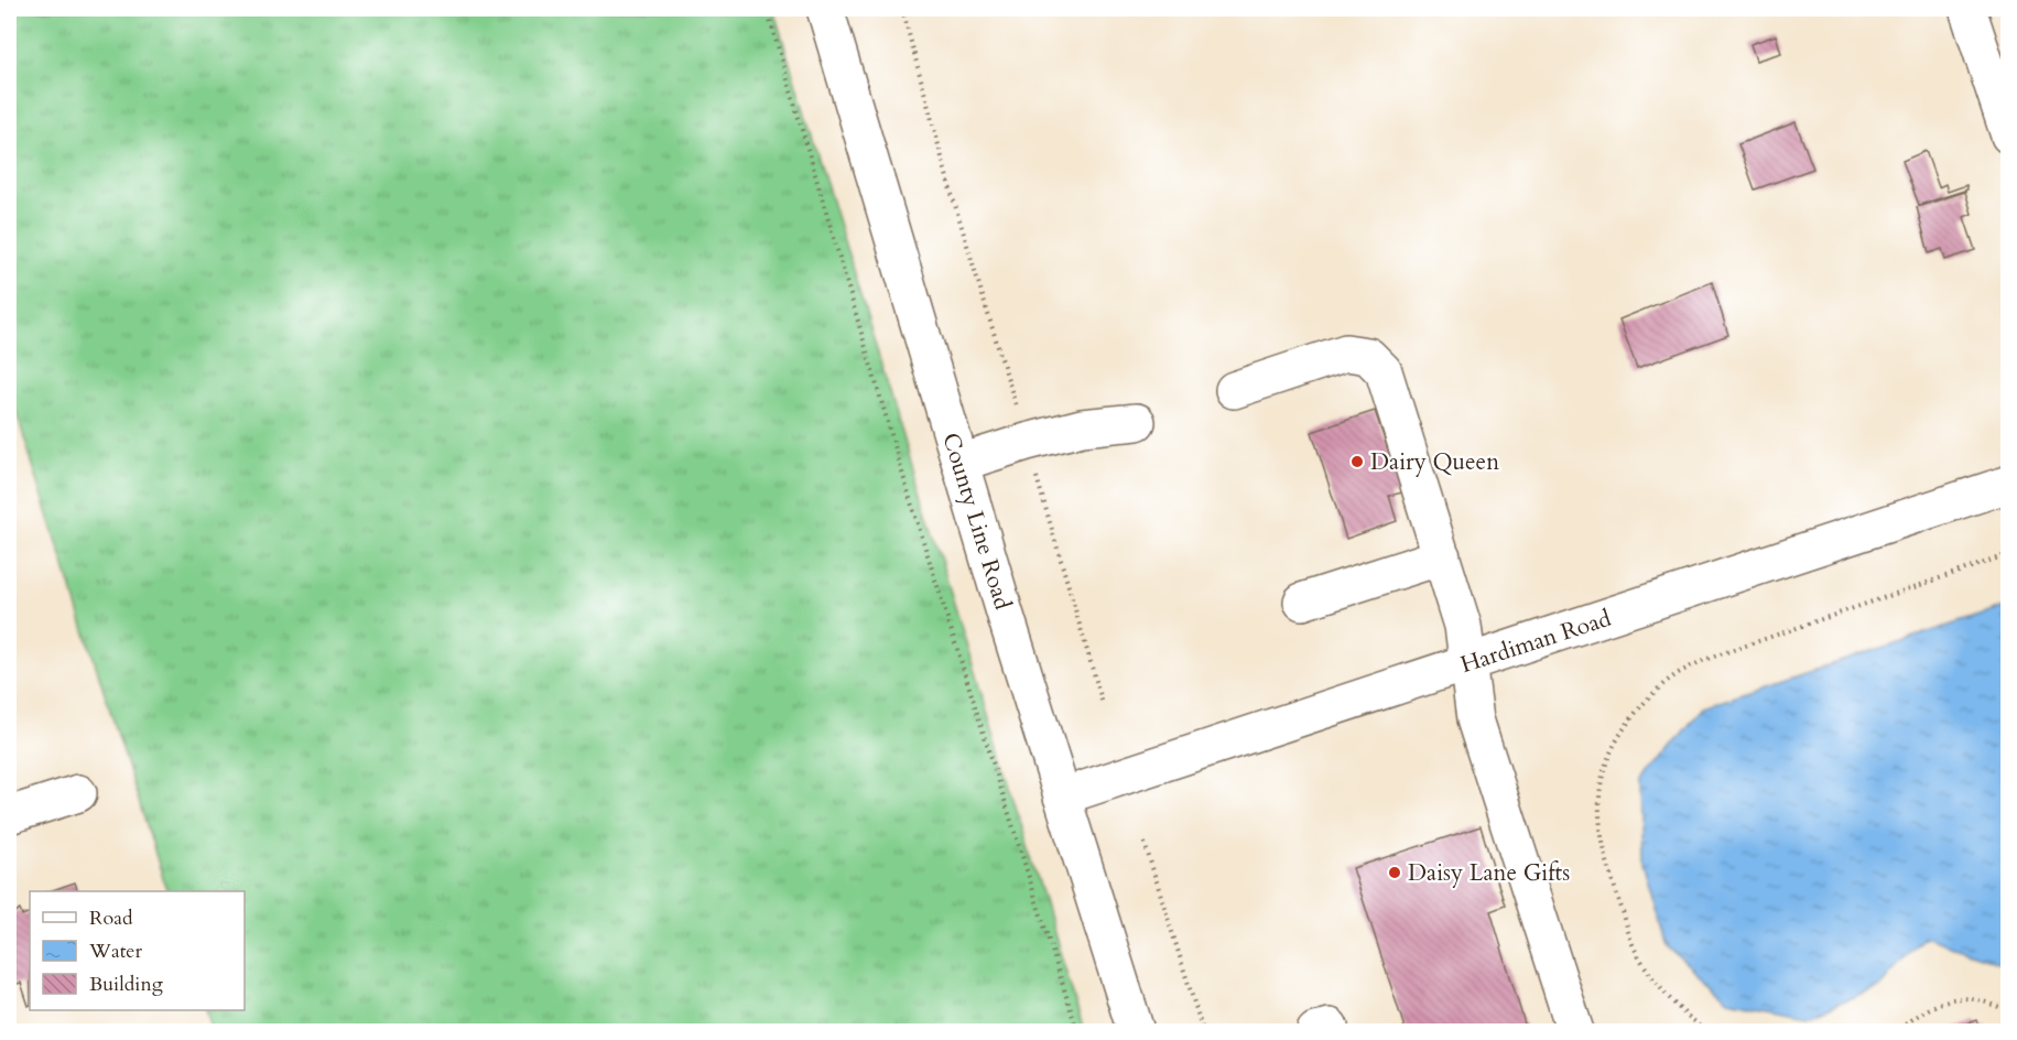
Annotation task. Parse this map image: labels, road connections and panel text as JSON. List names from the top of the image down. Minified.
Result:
{"streets":{"street":["County Line Road","Hardiman Road"]},"crossings":[["County Line Road","Hardiman Road"]],"places":["Dairy Queen","Daisy Lane Gifts"],"legend":["Road","Water","Building"]}
